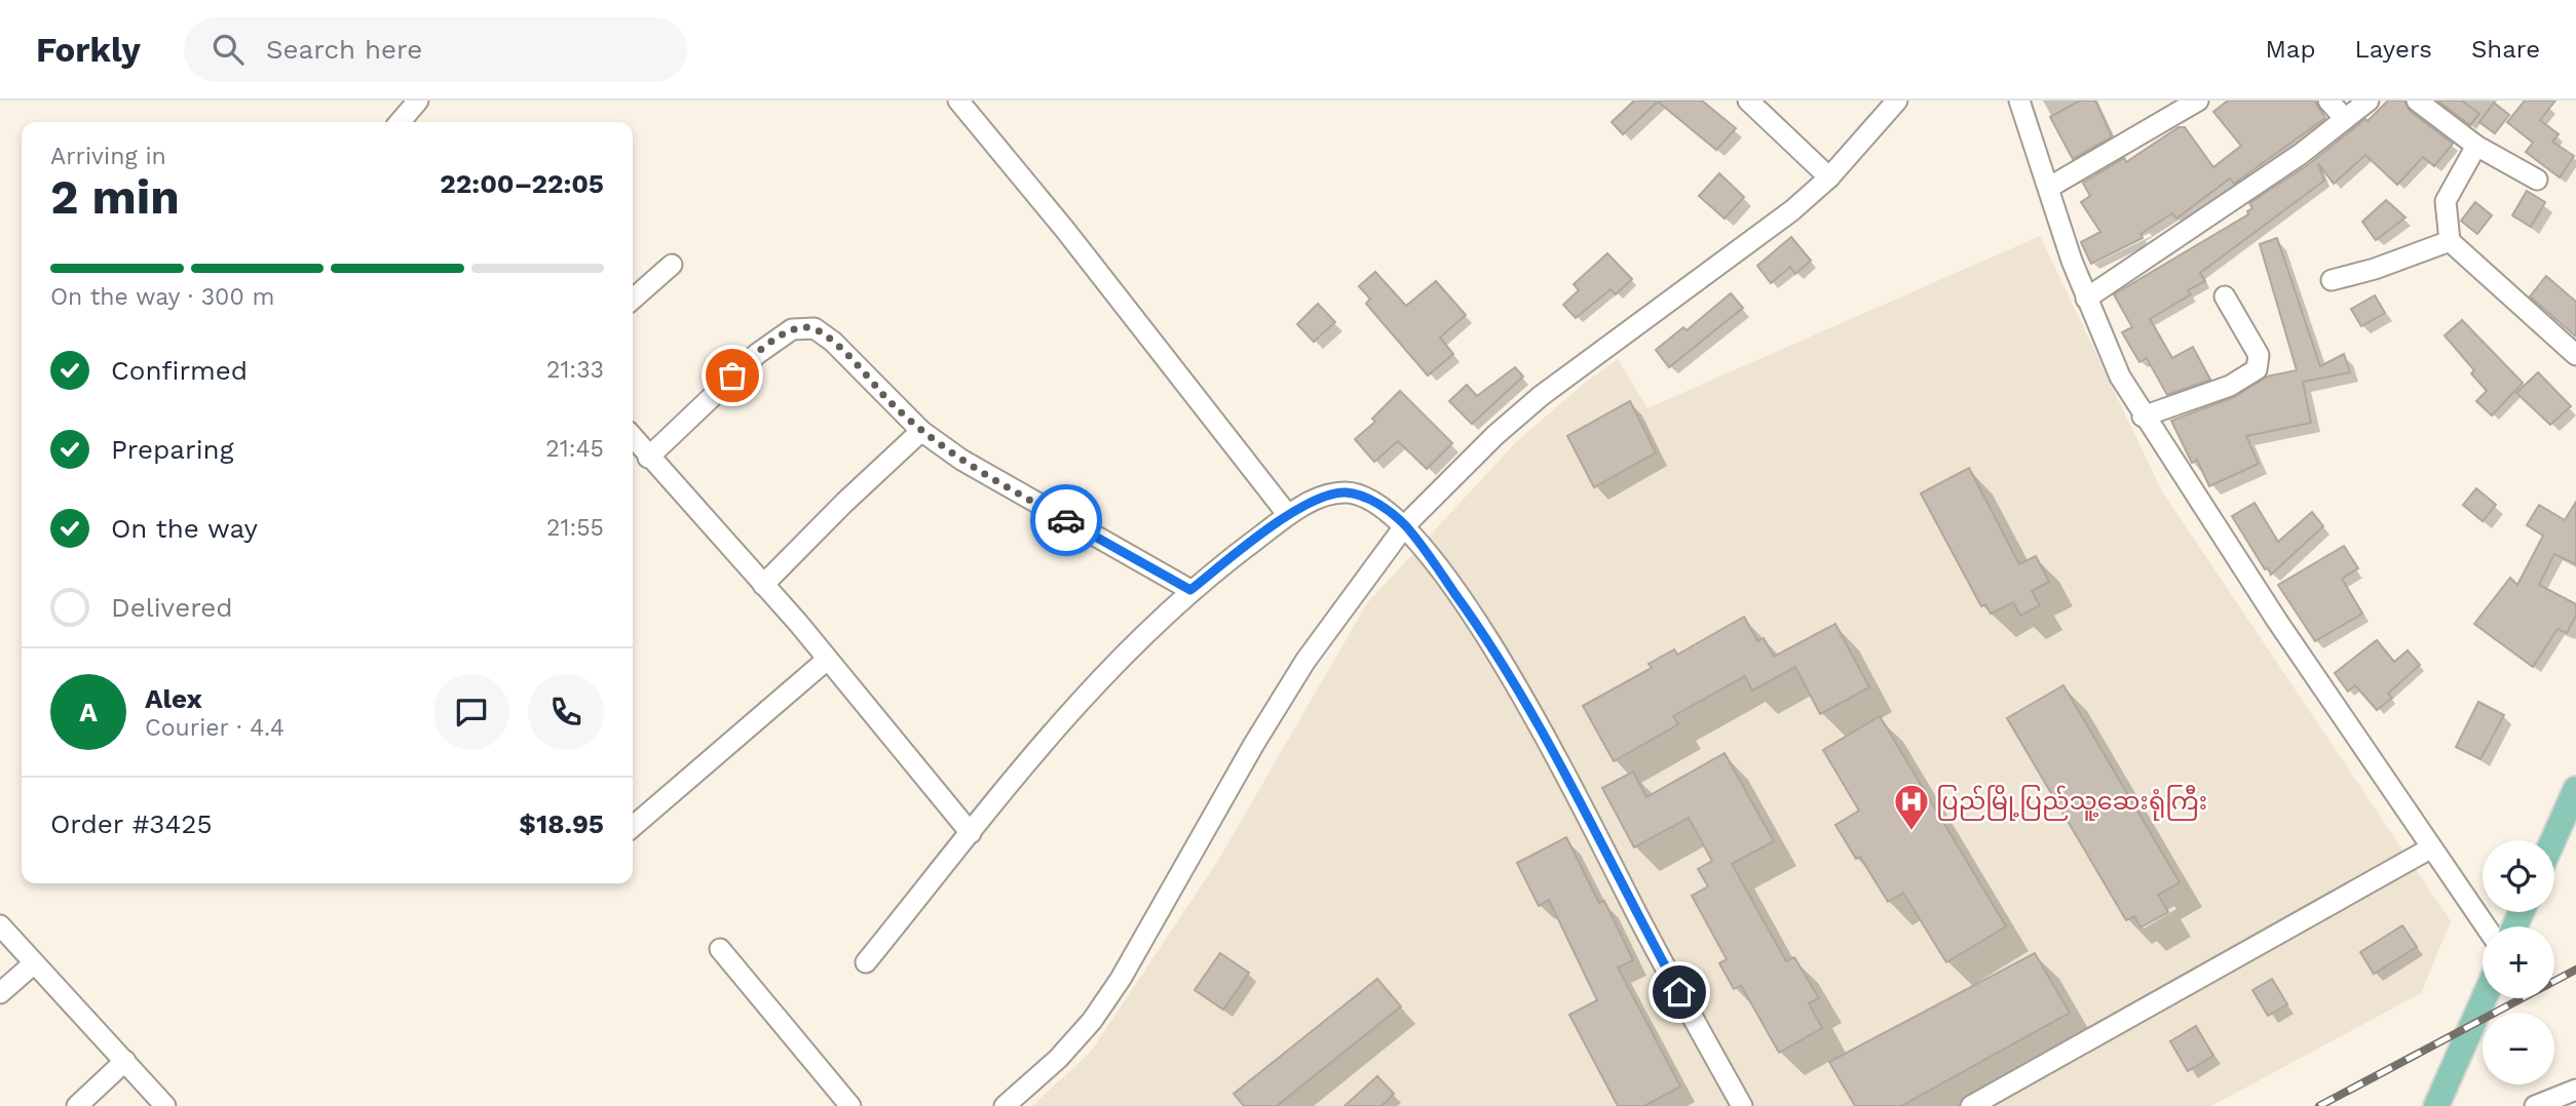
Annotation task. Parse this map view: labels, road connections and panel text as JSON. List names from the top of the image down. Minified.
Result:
{"places":{"hospital":["ပြည်မြို့ပြည်သူ့ဆေးရုံကြီး"]},"page":{"header":"Forkly","search":"Search here","nav":["Map","Layers","Share"],"heading":["2 min","Arriving in","22:00–22:05"],"panel":["Alex","Courier · 4.4","Order #3425","$18.95"],"bar":"On the way · 300 m","list":[["Confirmed","21:33"],["Preparing","21:45"],["On the way","21:55"],"Delivered"],"round":"A","map_buttons":["+","−"]}}
